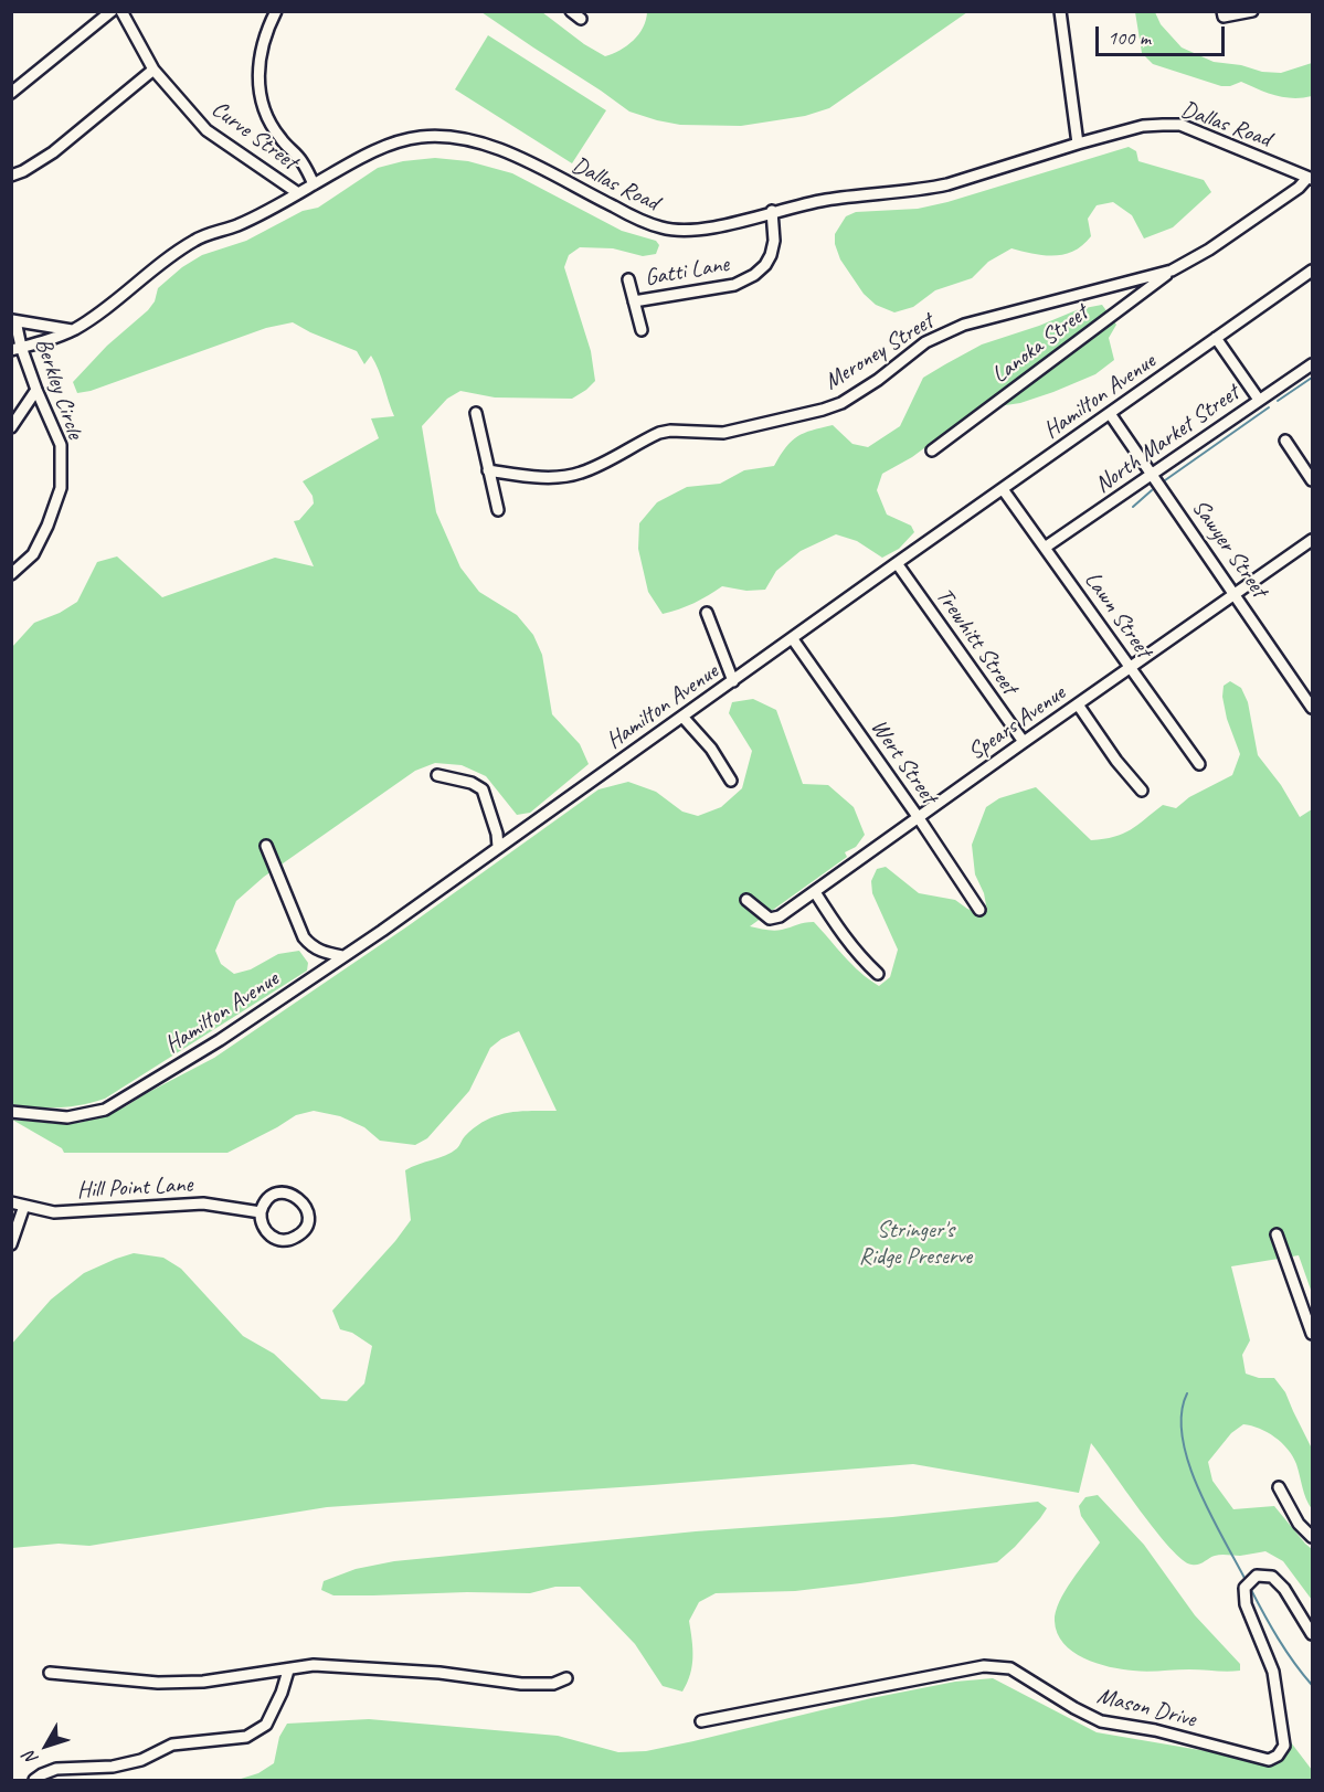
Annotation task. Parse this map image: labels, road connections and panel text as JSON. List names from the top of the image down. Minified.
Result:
{"streets":{"street":["Dallas Road","Curve Street","Gatti Lane","Lanoka Street","Meroney Street","Berkley Circle","Hamilton Avenue","North Market Street","Sawyer Street","Lawn Street","Trewhitt Street","Spears Avenue","Wert Street","Hill Point Lane","Mason Drive"]},"crossings":[["Dallas Road","Curve Street"],["Dallas Road","Gatti Lane"],["Dallas Road","Meroney Street"],["Dallas Road","Berkley Circle"],["Lanoka Street","Meroney Street"],["Hamilton Avenue","Sawyer Street"],["Hamilton Avenue","Lawn Street"],["Hamilton Avenue","Trewhitt Street"],["Hamilton Avenue","Wert Street"],["North Market Street","Sawyer Street"],["North Market Street","Lawn Street"],["Sawyer Street","Spears Avenue"],["Lawn Street","Spears Avenue"],["Trewhitt Street","Spears Avenue"],["Spears Avenue","Wert Street"]],"parks":["Stringer's Ridge Preserve"],"scale_bar":"100 m","north":"bottom left"}
